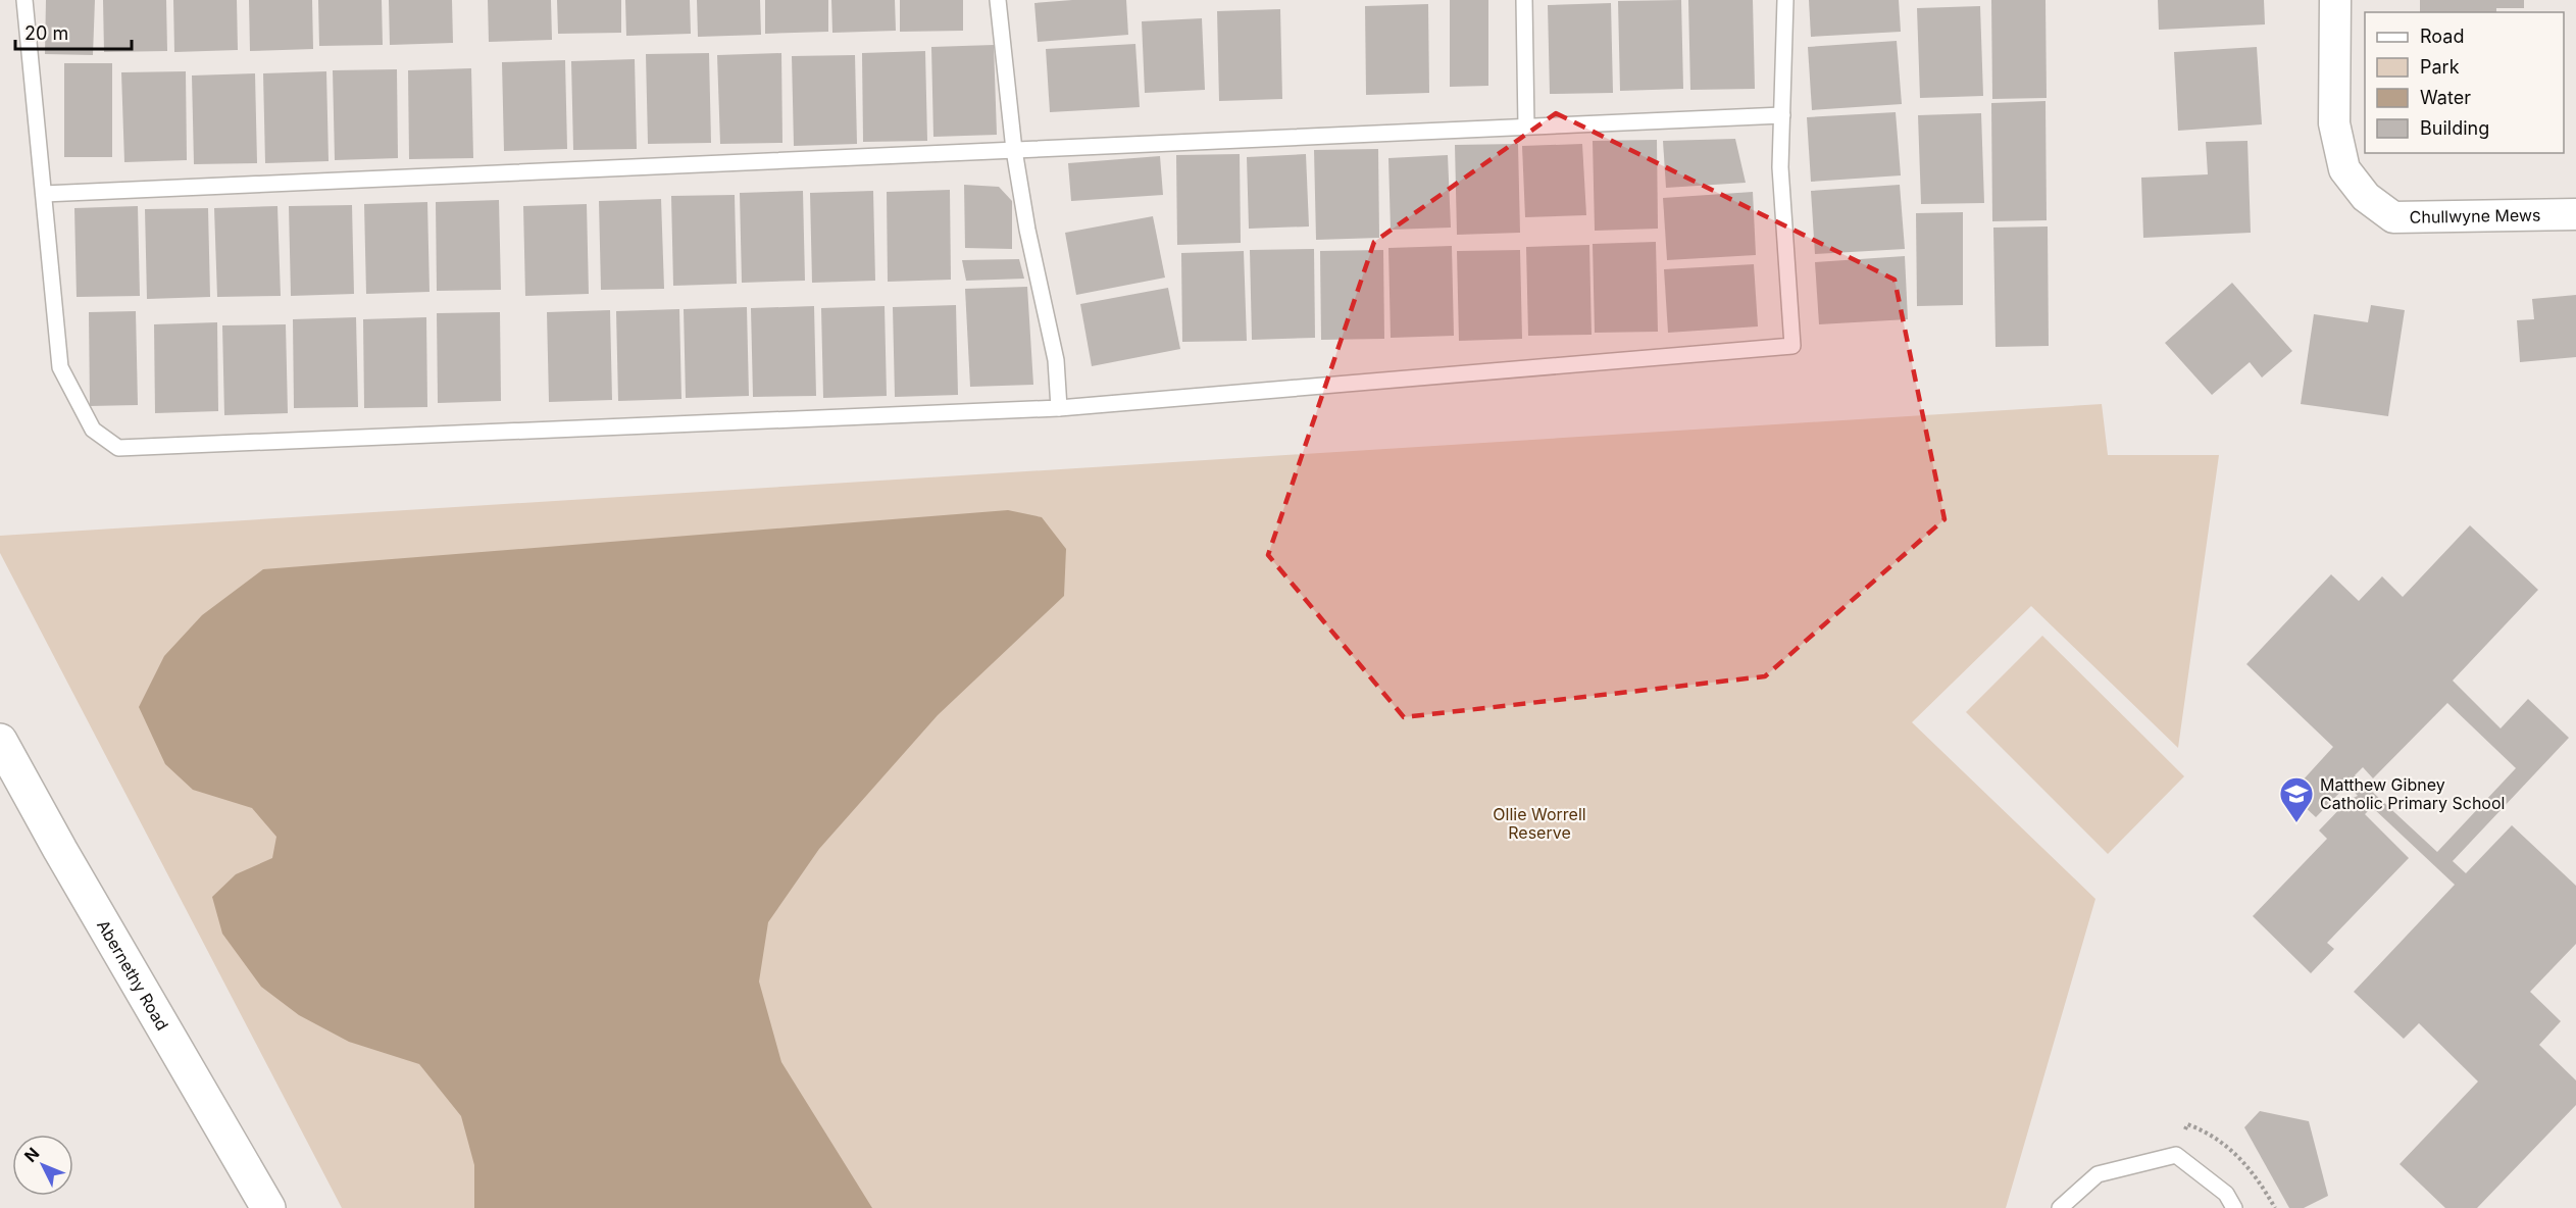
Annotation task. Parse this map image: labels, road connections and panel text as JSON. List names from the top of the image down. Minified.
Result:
{"streets":{"main road":["Abernethy Road"],"street":["Chullwyne Mews"]},"parks":["Ollie Worrell Reserve"],"places":{"school or university":["Matthew Gibney Catholic Primary School"]},"legend":["Road","Park","Water","Building"],"scale_bar":"20 m","north":"top left"}
